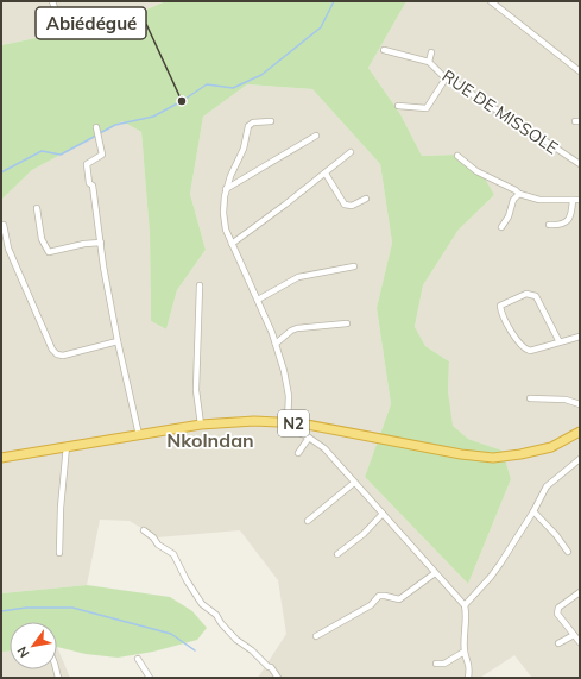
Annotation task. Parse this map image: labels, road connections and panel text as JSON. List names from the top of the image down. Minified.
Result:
{"streets":{"highway":["N2"],"street":["RUE DE MISSOLE"]},"districts":["Nkolndan"],"places":["Abiédégué"],"north":"bottom left"}
